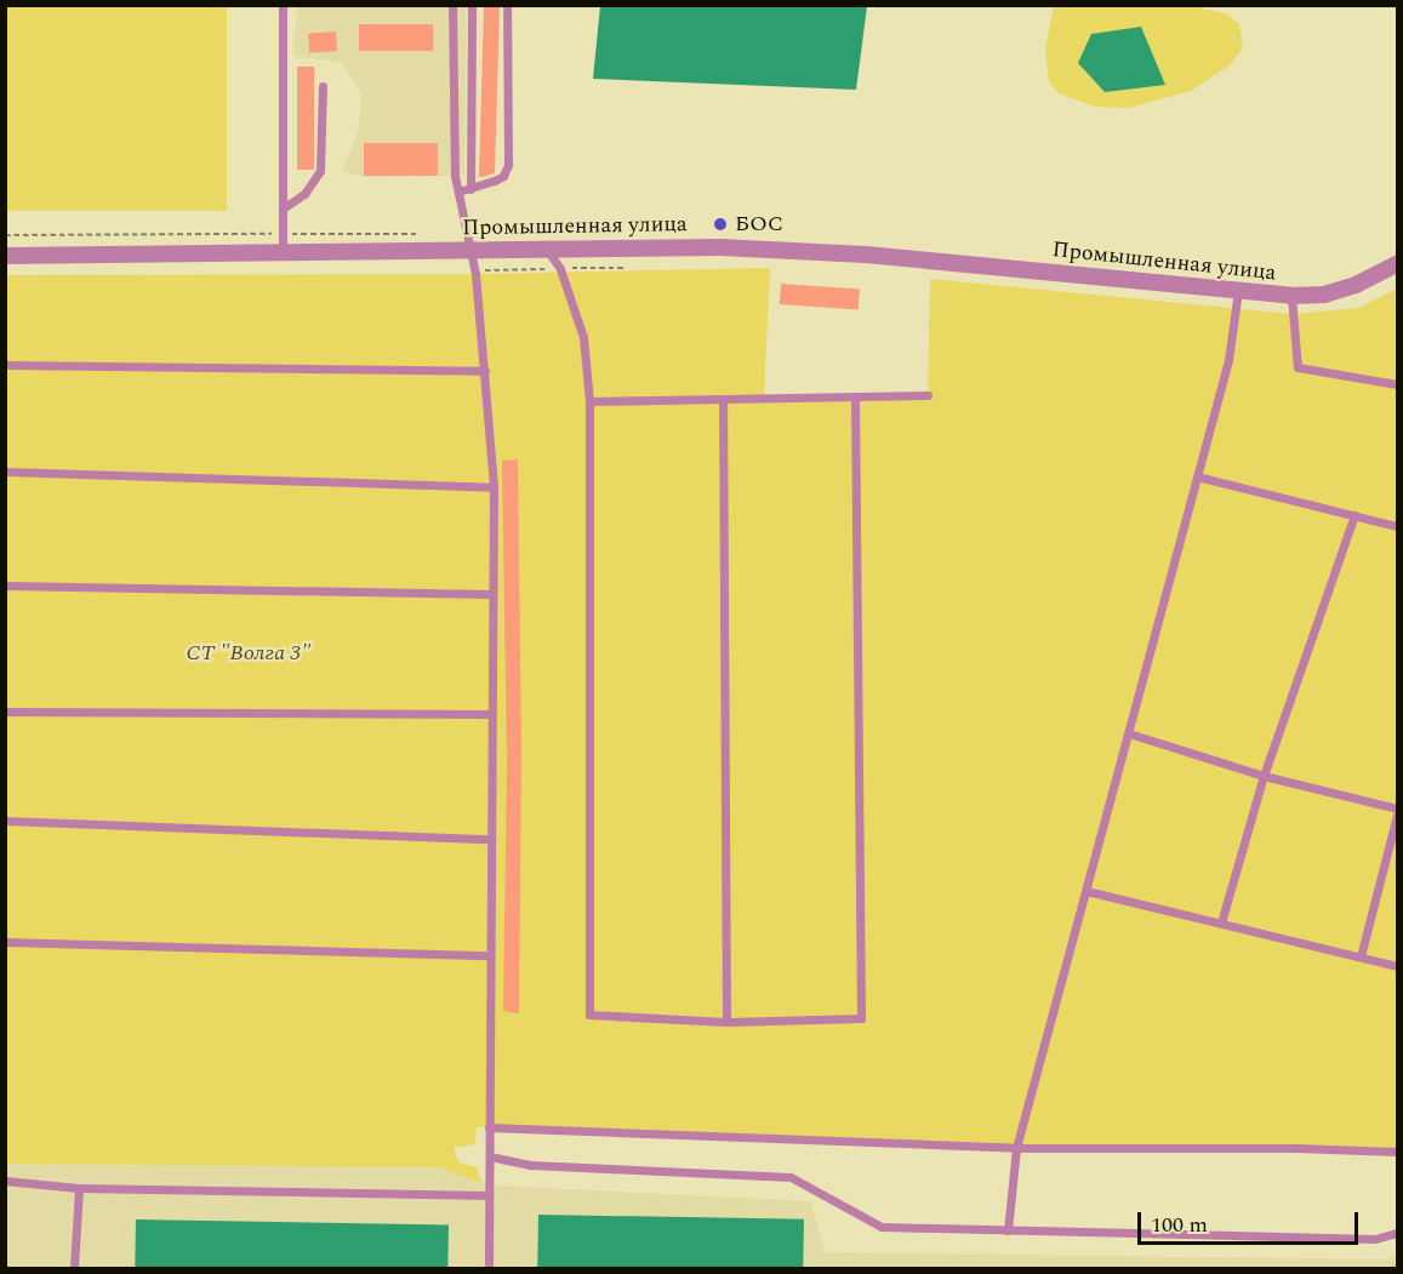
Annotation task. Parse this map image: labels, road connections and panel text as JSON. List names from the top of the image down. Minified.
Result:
{"streets":{"street":["Промышленная улица"]},"parks":["СТ \"Волга 3\""],"places":["БОС"],"scale_bar":"100 m"}
